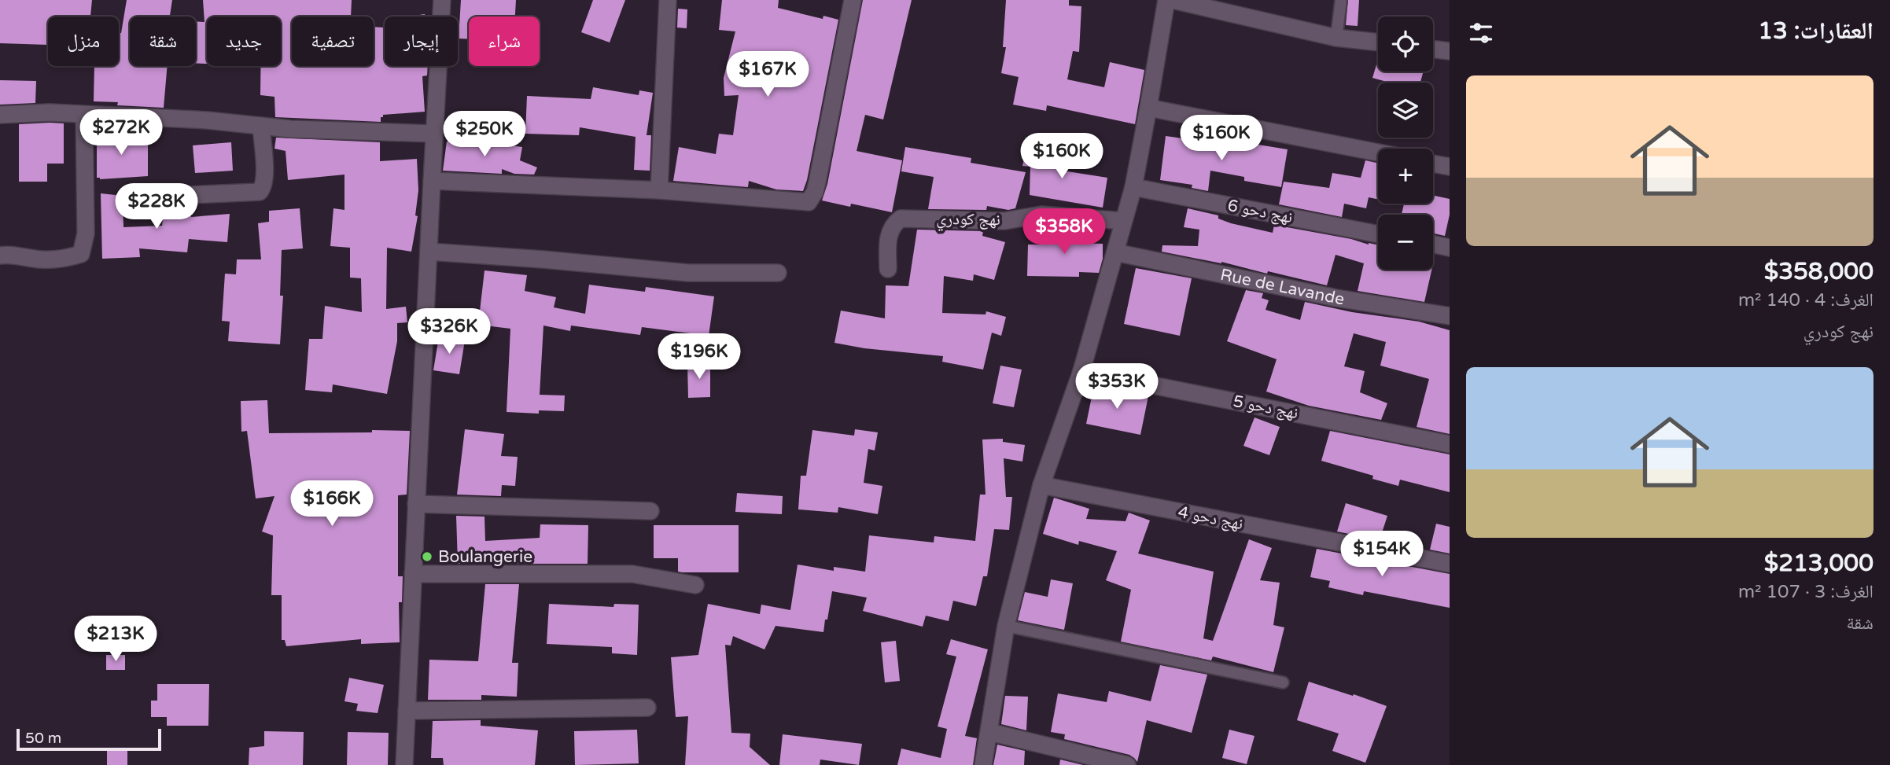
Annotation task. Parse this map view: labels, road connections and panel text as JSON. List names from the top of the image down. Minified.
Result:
{"streets":{"street":["نهج دحو 6","نهج كودري","Rue de Lavande","نهج دحو 5","نهج دحو 4"]},"places":["Boulangerie"],"scale_bar":"50 m","page":{"heading":"العقارات: 13","map_buttons":["+","−"],"chip":["شراء","إيجار","تصفية","جديد","شقة","منزل"],"price":["$167K","$272K","$250K","$160K","$160K","$228K","$358K","$326K","$196K","$353K","$166K","$154K","$213K"],"list":[{"name":"$358,000","note":"الغرف: 4 · 140 m² · نهج كودري"},{"name":"$213,000","note":"الغرف: 3 · 107 m² · شقة"}],"scale":"50 m"}}
